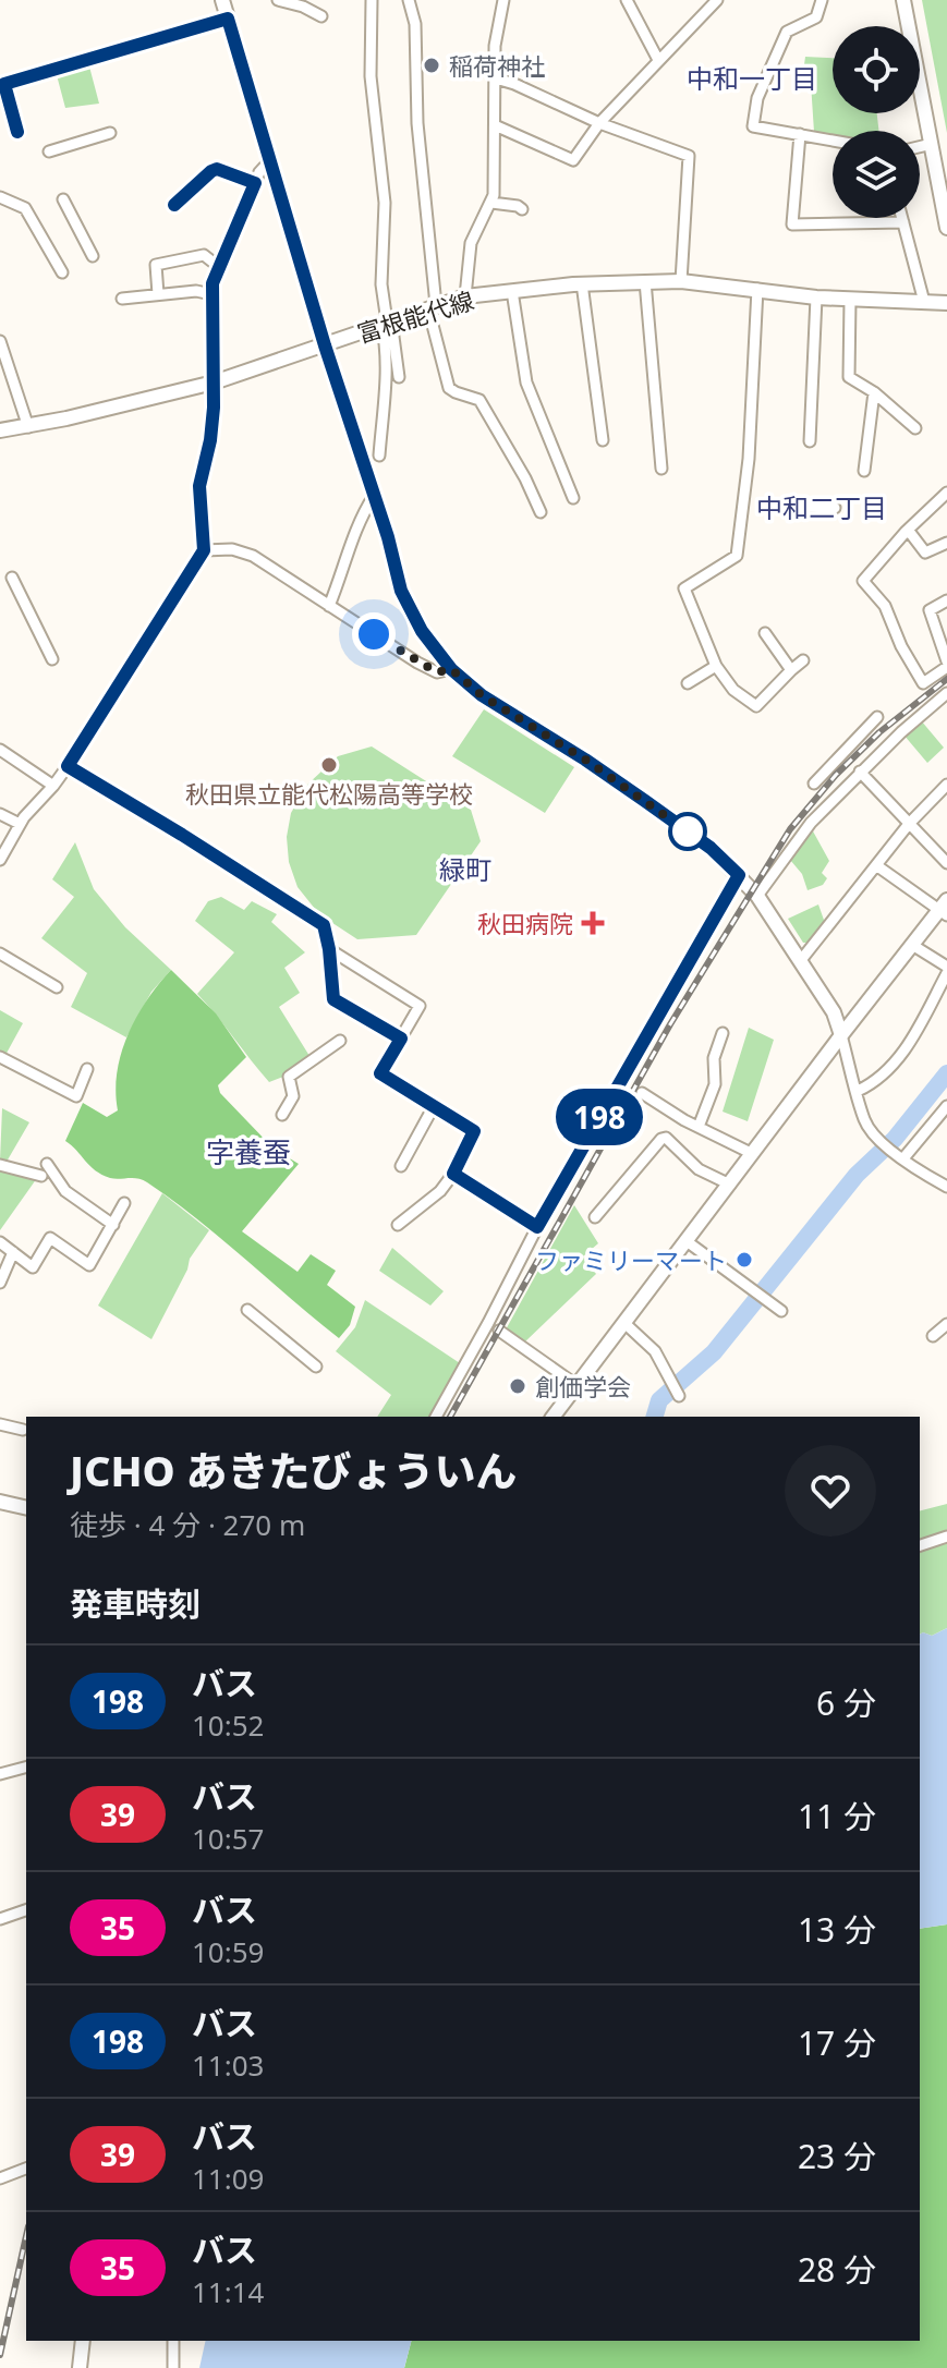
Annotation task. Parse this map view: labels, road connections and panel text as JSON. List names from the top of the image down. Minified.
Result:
{"streets":{"street":["富根能代線"]},"districts":["中和一丁目","中和二丁目","緑町","字養蚕"],"places":{"other":["稲荷神社","秋田県立能代松陽高等学校","ファミリーマート","創価学会"],"health":["秋田病院"]},"lines":["bus line 198"],"page":{"on_map":"198","heading":[["JCHO あきたびょういん","徒歩 · 4 分 · 270 m"],"発車時刻"],"list":[{"mark":"198","name":"バス","note":"10:52","value":"6 分"},{"mark":"39","name":"バス","note":"10:57","value":"11 分"},{"mark":"35","name":"バス","note":"10:59","value":"13 分"},{"mark":"198","name":"バス","note":"11:03","value":"17 分"},{"mark":"39","name":"バス","note":"11:09","value":"23 分"},{"mark":"35","name":"バス","note":"11:14","value":"28 分"}]}}
